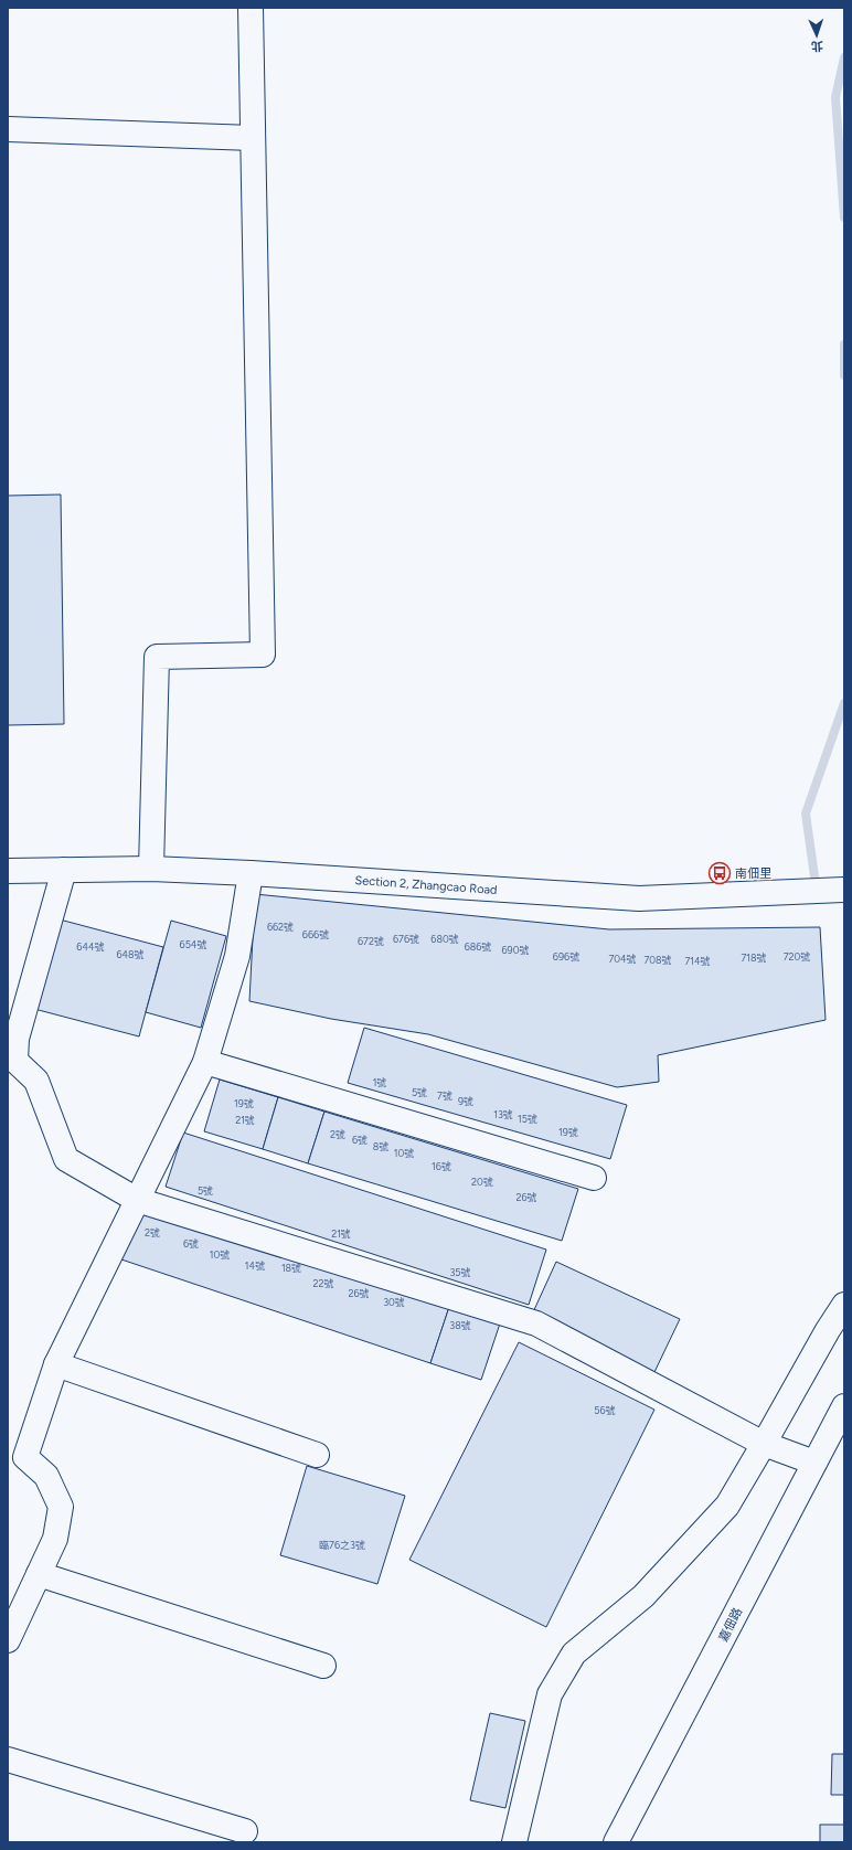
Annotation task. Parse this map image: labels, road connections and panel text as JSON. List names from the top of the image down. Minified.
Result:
{"streets":{"street":["Section 2, Zhangcao Road","嘉佃路"]},"places":{"bus stop":["南佃里"]},"house_numbers":["662號","666號","676號","680號","672號","654號","644號","686號","690號","648號","696號","720號","718號","704號","708號","714號","1號","5號","7號","9號","19號","13號","15號","21號","19號","2號","6號","8號","10號","16號","20號","5號","26號","2號","21號","6號","10號","14號","18號","35號","22號","26號","30號","38號","56號","臨76之3號"],"north":"bottom"}
